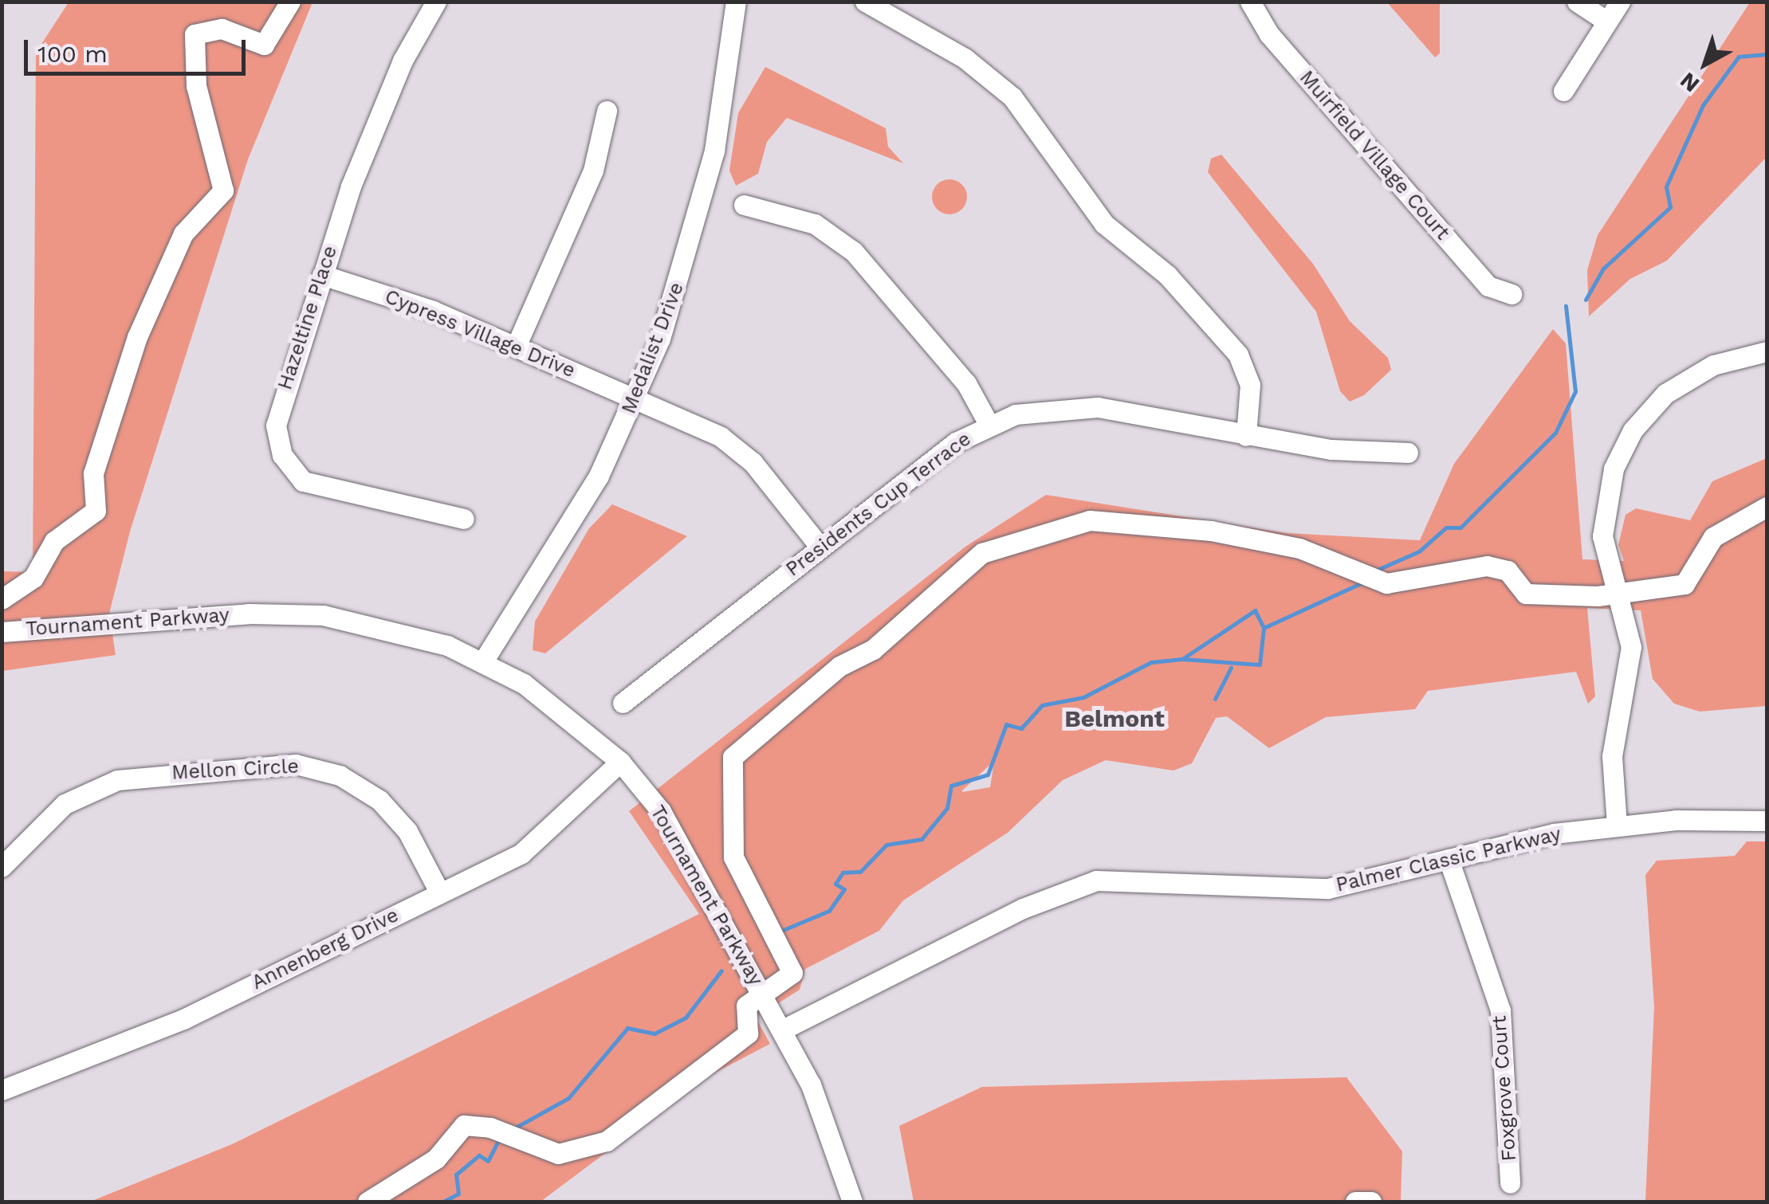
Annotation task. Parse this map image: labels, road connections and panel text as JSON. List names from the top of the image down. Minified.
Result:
{"streets":{"street":["Muirfield Village Court","Hazeltine Place","Cypress Village Drive","Medalist Drive","Presidents Cup Terrace","Tournament Parkway","Mellon Circle","Palmer Classic Parkway","Annenberg Drive","Foxgrove Court"]},"crossings":[["Hazeltine Place","Cypress Village Drive"],["Cypress Village Drive","Medalist Drive"],["Cypress Village Drive","Presidents Cup Terrace"],["Medalist Drive","Tournament Parkway"],["Tournament Parkway","Palmer Classic Parkway"],["Tournament Parkway","Annenberg Drive"],["Mellon Circle","Annenberg Drive"],["Palmer Classic Parkway","Foxgrove Court"]],"districts":["Belmont"],"scale_bar":"100 m","north":"bottom left"}
